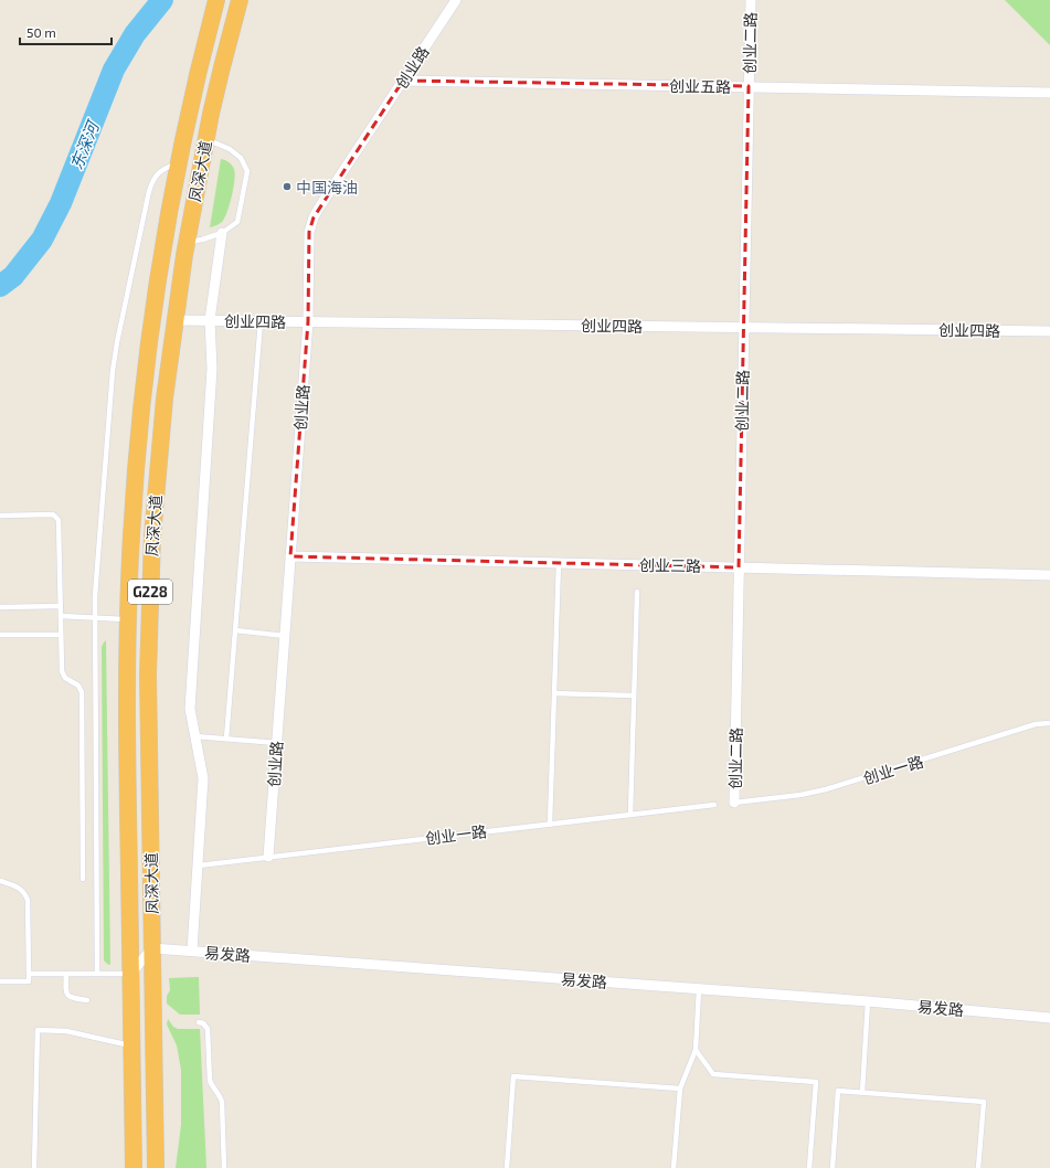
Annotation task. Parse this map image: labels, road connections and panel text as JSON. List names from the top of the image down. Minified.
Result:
{"streets":{"highway":["凤深大道","G228"],"street":["创业二路","创业路","创业五路","创业四路","创业三路","易发路"],"lane":["创业一路"]},"crossings":[["创业二路","创业五路"],["创业二路","创业四路"],["创业二路","创业三路"],["创业二路","创业一路"],["创业路","创业五路"],["创业路","创业四路"],["创业路","创业三路"],["创业路","创业一路"],["凤深大道","创业四路"],["凤深大道","易发路"]],"water":["东深河"],"places":["中国海油"],"scale_bar":"50 m"}
